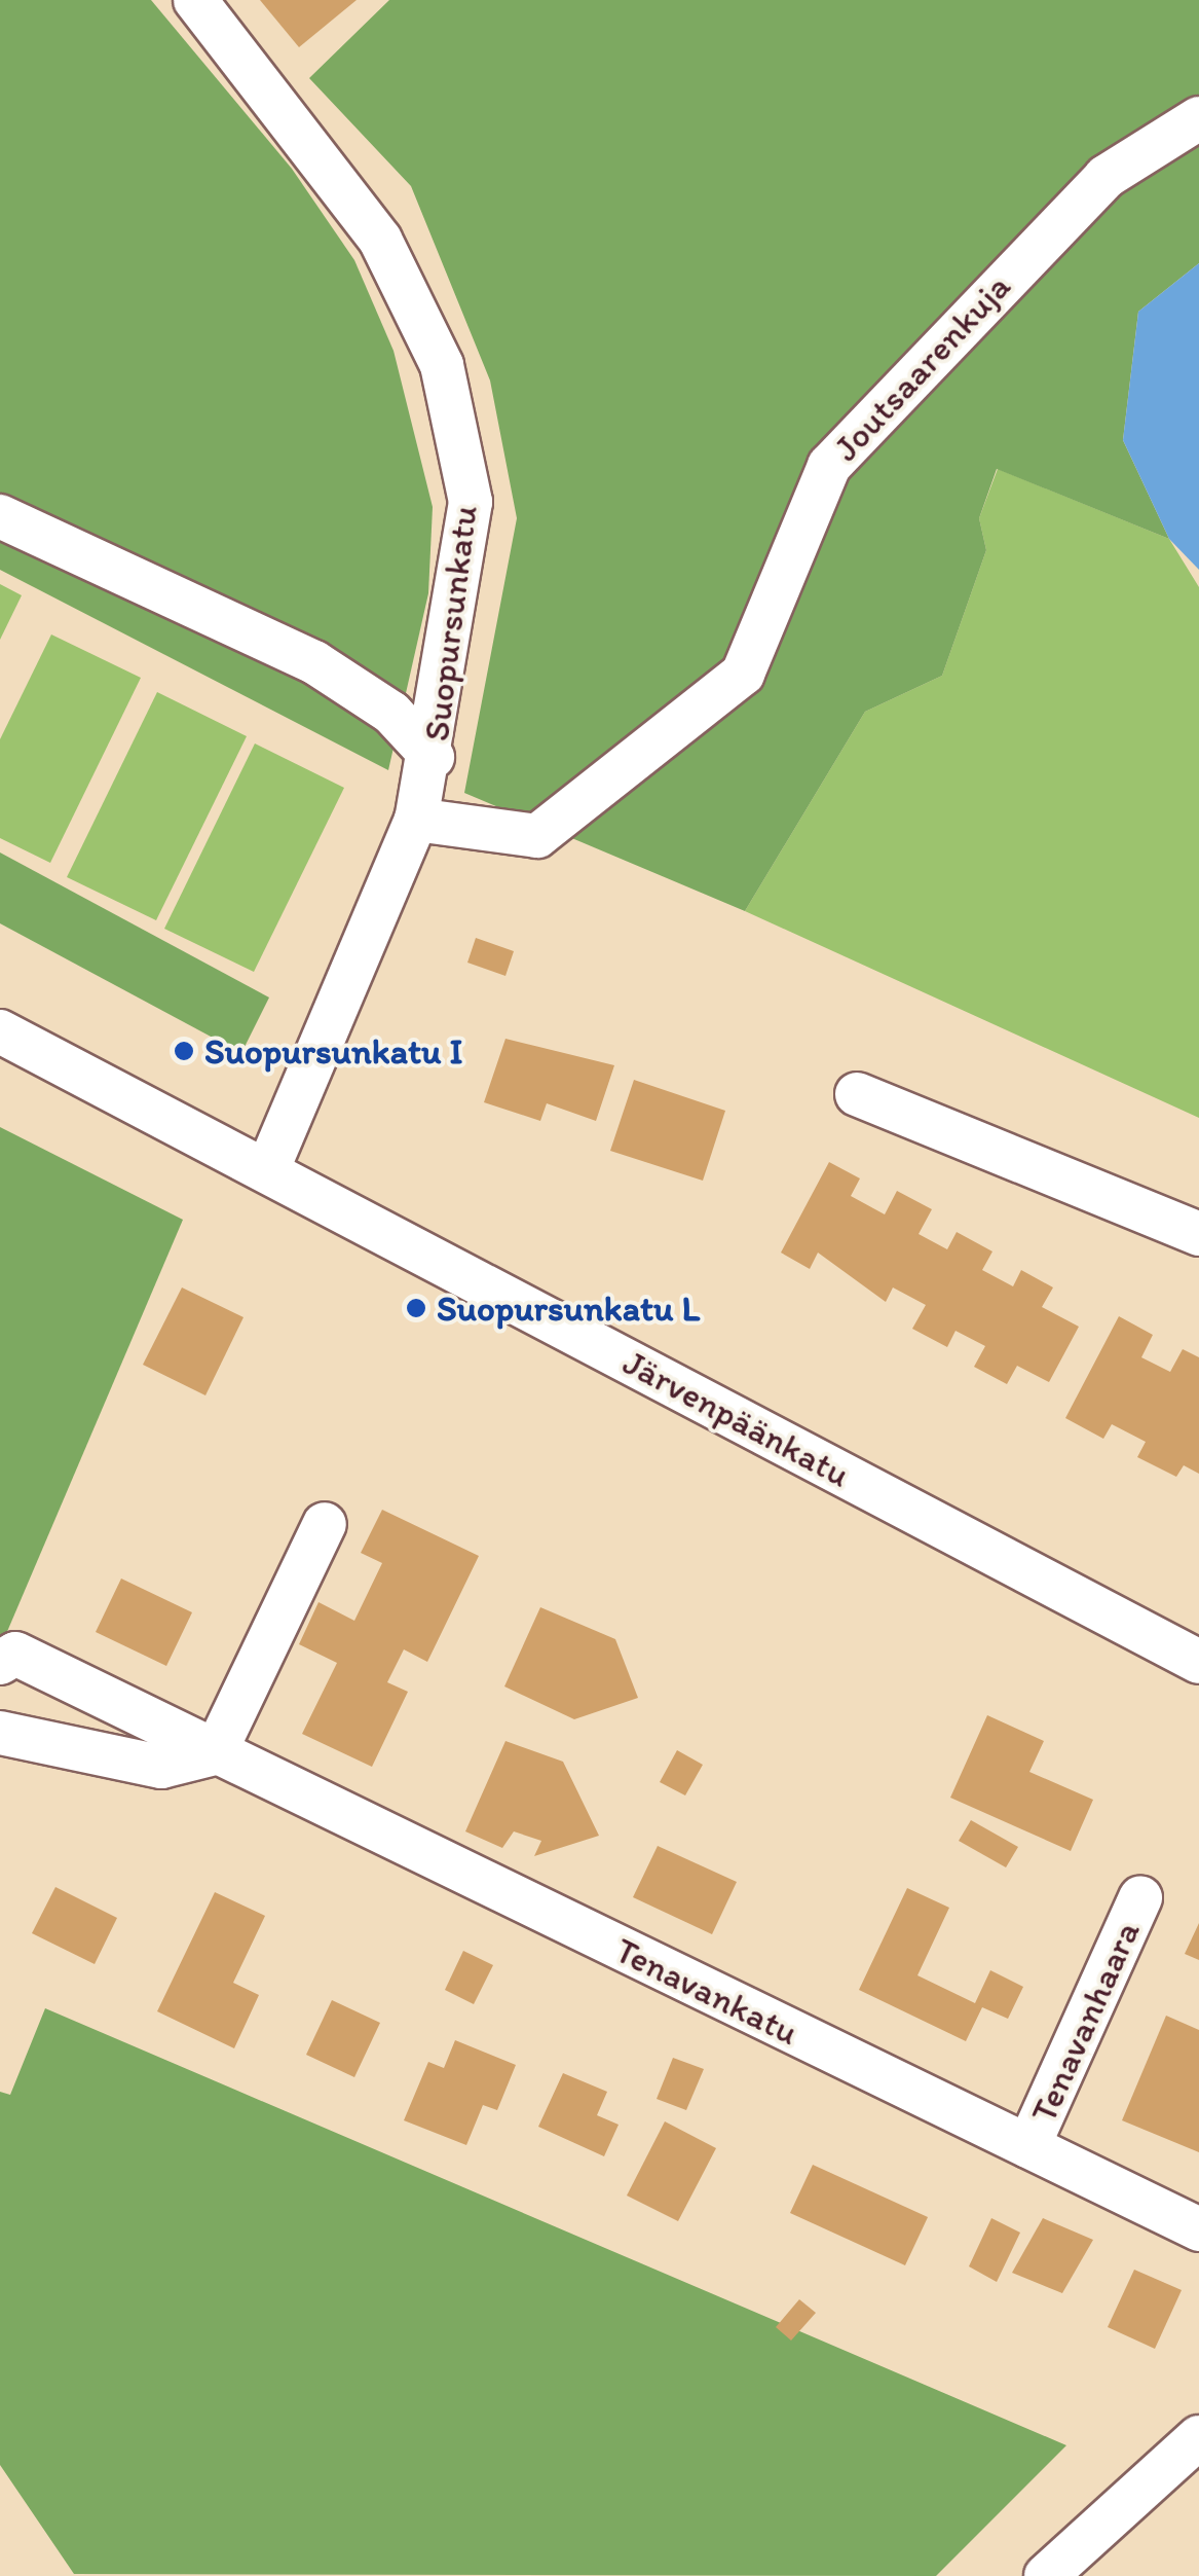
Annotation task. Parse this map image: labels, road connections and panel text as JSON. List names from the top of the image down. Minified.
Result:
{"streets":{"street":["Joutsaarenkuja","Suopursunkatu","Järvenpäänkatu","Tenavankatu","Tenavanhaara"]},"crossings":[["Joutsaarenkuja","Suopursunkatu"],["Suopursunkatu","Järvenpäänkatu"],["Tenavankatu","Tenavanhaara"]],"places":["Suopursunkatu I","Suopursunkatu L"]}
